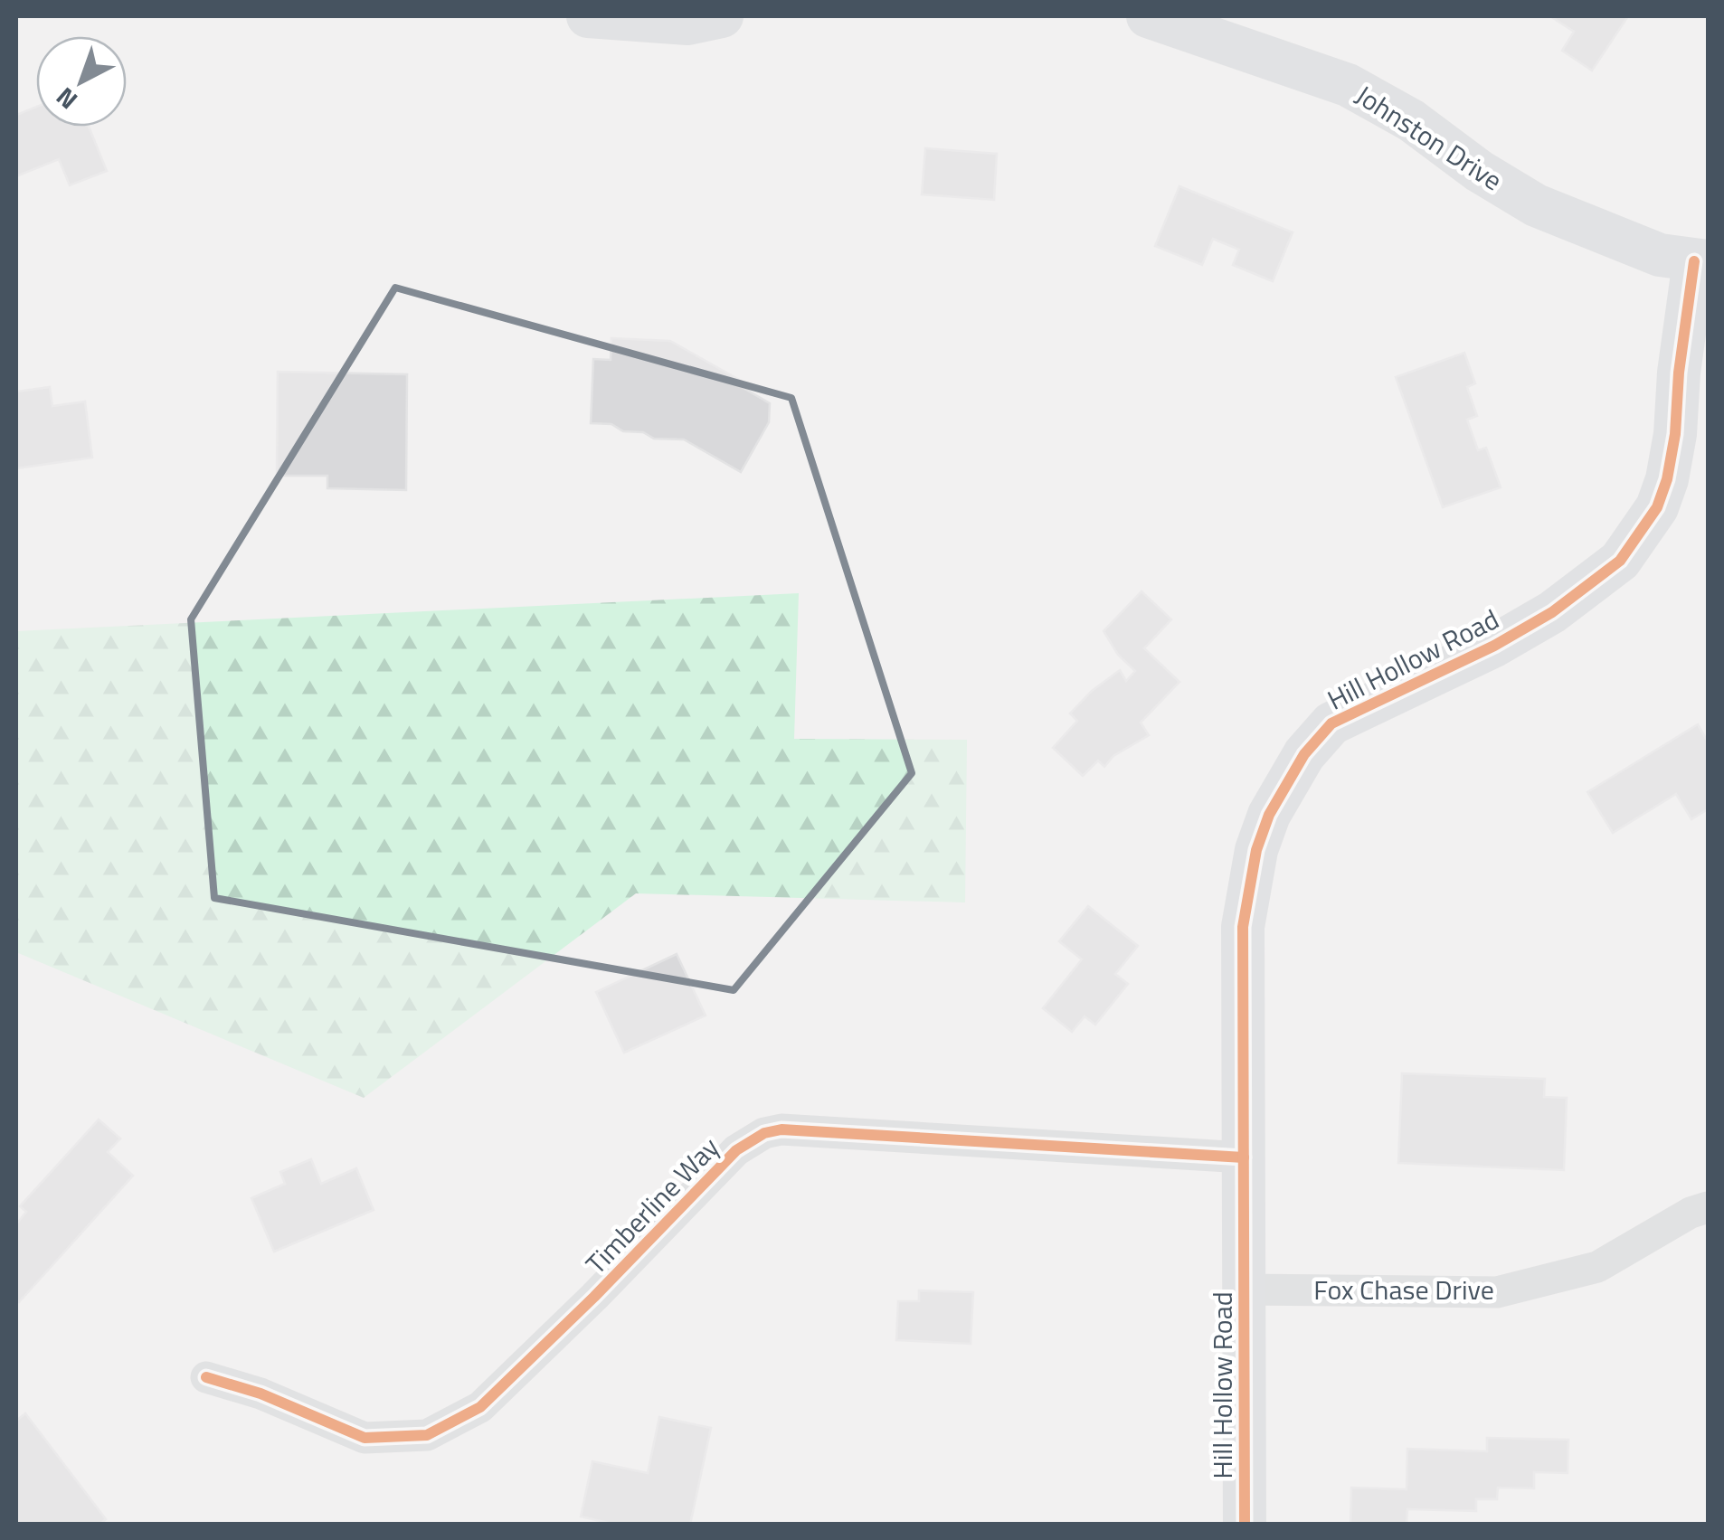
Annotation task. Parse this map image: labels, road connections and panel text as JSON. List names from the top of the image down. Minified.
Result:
{"streets":{"street":["Johnston Drive","Hill Hollow Road","Timberline Way","Fox Chase Drive"]},"crossings":[["Johnston Drive","Hill Hollow Road"],["Hill Hollow Road","Timberline Way"],["Hill Hollow Road","Fox Chase Drive"]],"north":"bottom left"}
